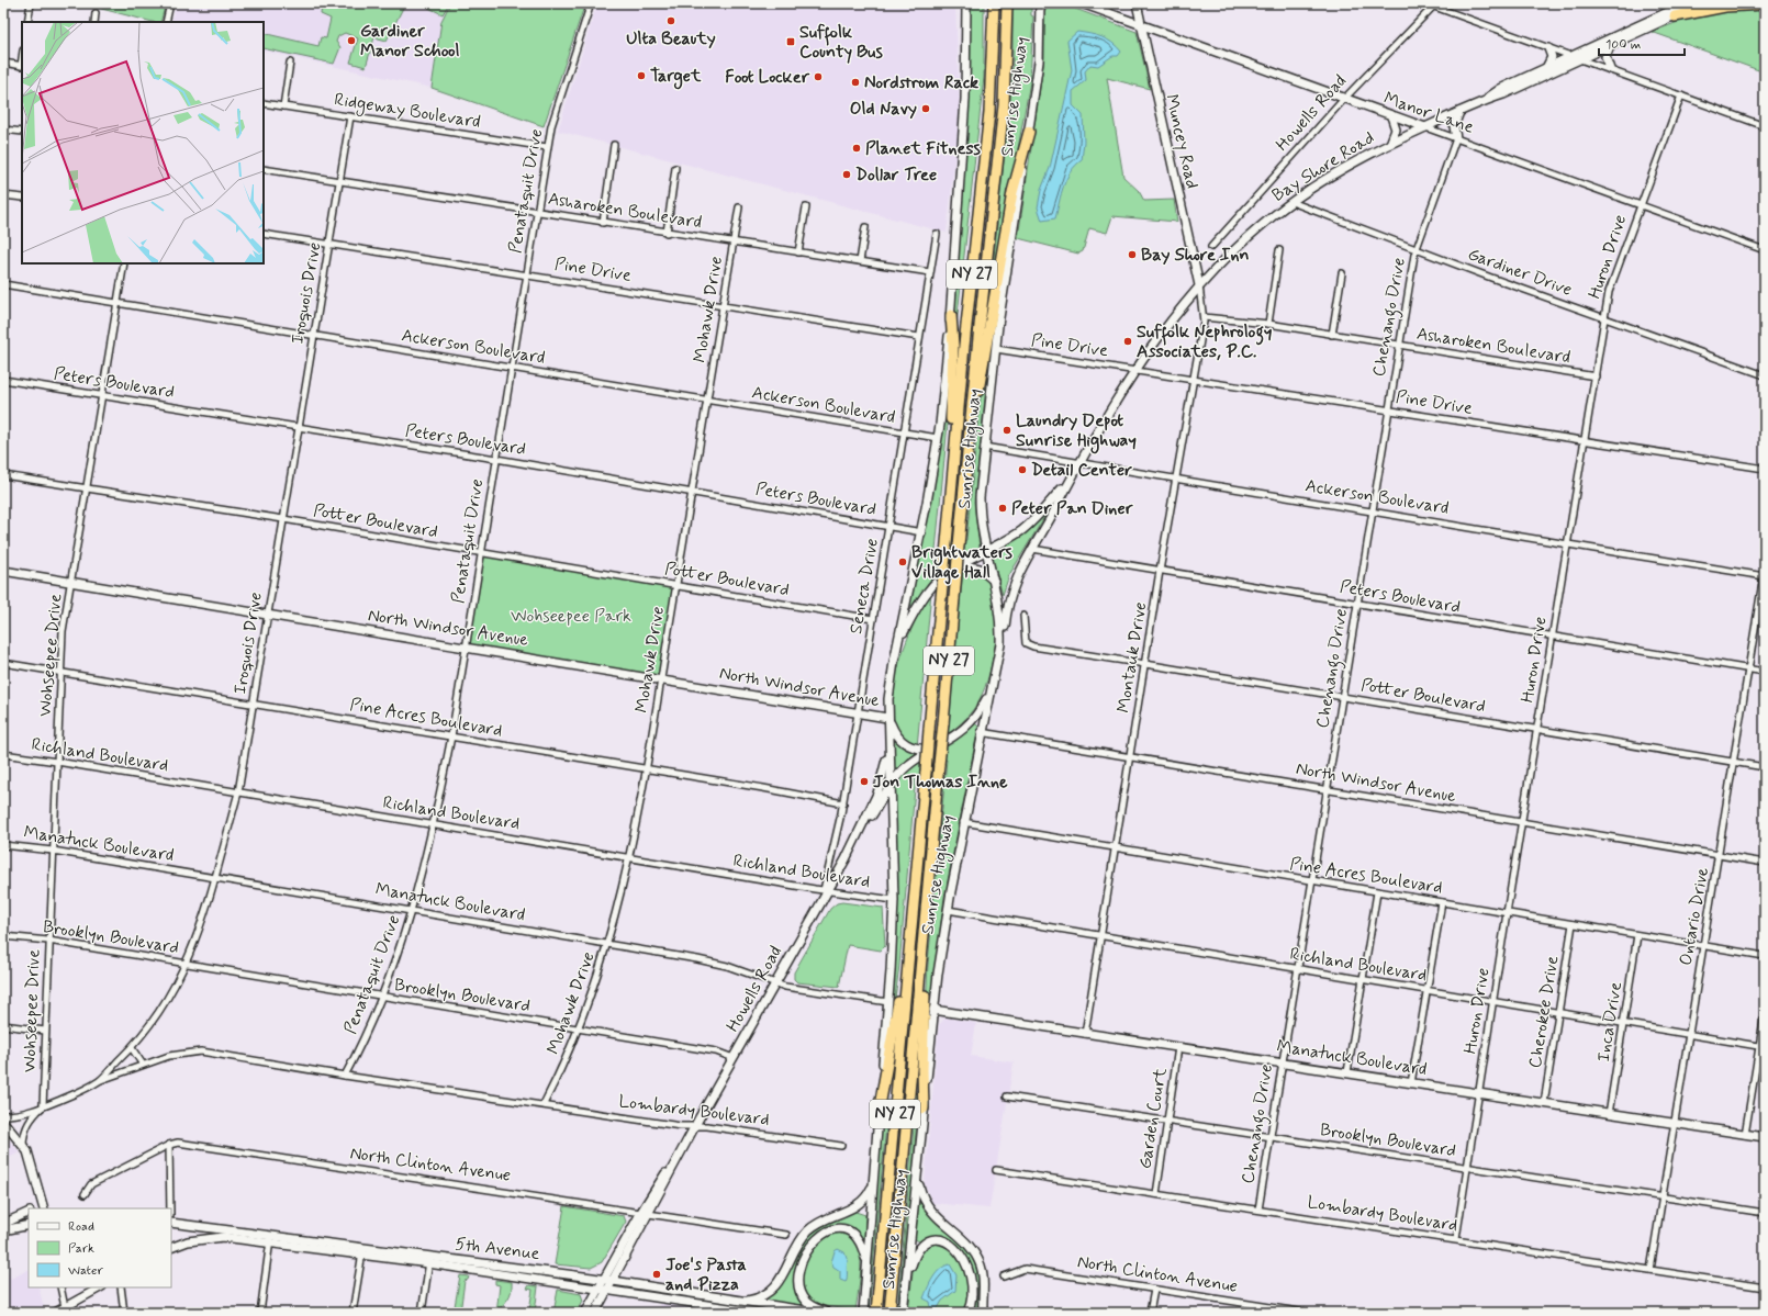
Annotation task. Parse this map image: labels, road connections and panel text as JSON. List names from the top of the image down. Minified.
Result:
{"streets":{"highway":["Sunrise Highway","NY 27"],"main road":["Howells Road","Manor Lane","Muncey Road","Bay Shore Road","North Windsor Avenue","Manatuck Boulevard","5th Avenue"],"street":["Ridgeway Boulevard","Penataquit Drive","Asharoken Boulevard","Huron Drive","Pine Drive","Gardiner Drive","Iroquois Drive","Mohawk Drive","Chenango Drive","Ackerson Boulevard","Peters Boulevard","Potter Boulevard","Seneca Drive","Wohseepee Drive","Montauk Drive","Pine Acres Boulevard","Richland Boulevard","Ontario Drive","Brooklyn Boulevard","Cherokee Drive","Inca Drive","Lombardy Boulevard","Garden Court","North Clinton Avenue"]},"crossings":[["Sunrise Highway","Howells Road"],["Sunrise Highway","Pine Drive"],["Sunrise Highway","Ackerson Boulevard"],["Sunrise Highway","Peters Boulevard"],["Sunrise Highway","North Windsor Avenue"],["Sunrise Highway","Pine Acres Boulevard"],["Sunrise Highway","Richland Boulevard"],["Sunrise Highway","Manatuck Boulevard"],["Ridgeway Boulevard","Penataquit Drive"],["Ridgeway Boulevard","Iroquois Drive"],["Howells Road","Manor Lane"],["Howells Road","Seneca Drive"],["Howells Road","Richland Boulevard"],["Howells Road","Manatuck Boulevard"],["Howells Road","Brooklyn Boulevard"],["Howells Road","Lombardy Boulevard"],["Howells Road","North Clinton Avenue"],["Howells Road","5th Avenue"],["Manor Lane","Muncey Road"],["Manor Lane","Bay Shore Road"],["Manor Lane","Huron Drive"],["Manor Lane","Chenango Drive"],["Muncey Road","Bay Shore Road"],["Muncey Road","Montauk Drive"],["Bay Shore Road","Gardiner Drive"],["Bay Shore Road","Montauk Drive"],["Penataquit Drive","Asharoken Boulevard"],["Penataquit Drive","Pine Drive"],["Penataquit Drive","Ackerson Boulevard"],["Penataquit Drive","Peters Boulevard"],["Penataquit Drive","Potter Boulevard"],["Penataquit Drive","North Windsor Avenue"],["Penataquit Drive","Pine Acres Boulevard"],["Penataquit Drive","Richland Boulevard"],["Penataquit Drive","Manatuck Boulevard"],["Penataquit Drive","Brooklyn Boulevard"],["Penataquit Drive","Lombardy Boulevard"],["Asharoken Boulevard","Huron Drive"],["Asharoken Boulevard","Iroquois Drive"],["Asharoken Boulevard","Mohawk Drive"],["Asharoken Boulevard","Chenango Drive"],["Asharoken Boulevard","Seneca Drive"],["Asharoken Boulevard","Montauk Drive"],["Huron Drive","Pine Drive"],["Huron Drive","Gardiner Drive"],["Huron Drive","Ackerson Boulevard"],["Huron Drive","Peters Boulevard"],["Huron Drive","Potter Boulevard"],["Huron Drive","North Windsor Avenue"],["Huron Drive","Pine Acres Boulevard"],["Huron Drive","Richland Boulevard"],["Huron Drive","Manatuck Boulevard"],["Huron Drive","Brooklyn Boulevard"],["Huron Drive","Lombardy Boulevard"],["Pine Drive","Iroquois Drive"],["Pine Drive","Mohawk Drive"],["Pine Drive","Chenango Drive"],["Pine Drive","Seneca Drive"],["Pine Drive","Montauk Drive"],["Gardiner Drive","Chenango Drive"],["Iroquois Drive","Ackerson Boulevard"],["Iroquois Drive","Peters Boulevard"],["Iroquois Drive","Potter Boulevard"],["Iroquois Drive","North Windsor Avenue"],["Iroquois Drive","Wohseepee Drive"],["Iroquois Drive","Pine Acres Boulevard"],["Iroquois Drive","Richland Boulevard"],["Iroquois Drive","Manatuck Boulevard"],["Iroquois Drive","Brooklyn Boulevard"],["Iroquois Drive","Lombardy Boulevard"],["Mohawk Drive","Ackerson Boulevard"],["Mohawk Drive","Peters Boulevard"],["Mohawk Drive","Potter Boulevard"],["Mohawk Drive","North Windsor Avenue"],["Mohawk Drive","Pine Acres Boulevard"],["Mohawk Drive","Richland Boulevard"],["Mohawk Drive","Manatuck Boulevard"],["Mohawk Drive","Brooklyn Boulevard"],["Mohawk Drive","Lombardy Boulevard"],["Chenango Drive","Ackerson Boulevard"],["Chenango Drive","Peters Boulevard"],["Chenango Drive","Potter Boulevard"],["Chenango Drive","North Windsor Avenue"],["Chenango Drive","Pine Acres Boulevard"],["Chenango Drive","Richland Boulevard"],["Chenango Drive","Manatuck Boulevard"],["Chenango Drive","Brooklyn Boulevard"],["Chenango Drive","Lombardy Boulevard"],["Ackerson Boulevard","Seneca Drive"],["Ackerson Boulevard","Wohseepee Drive"],["Ackerson Boulevard","Montauk Drive"],["Ackerson Boulevard","Ontario Drive"],["Peters Boulevard","Seneca Drive"],["Peters Boulevard","Wohseepee Drive"],["Peters Boulevard","Montauk Drive"],["Peters Boulevard","Ontario Drive"],["Potter Boulevard","Seneca Drive"],["Potter Boulevard","Wohseepee Drive"],["Potter Boulevard","Montauk Drive"],["Potter Boulevard","Ontario Drive"],["Seneca Drive","North Windsor Avenue"],["Seneca Drive","Pine Acres Boulevard"],["Seneca Drive","Richland Boulevard"],["North Windsor Avenue","Wohseepee Drive"],["North Windsor Avenue","Montauk Drive"],["North Windsor Avenue","Ontario Drive"],["Wohseepee Drive","Pine Acres Boulevard"],["Wohseepee Drive","Richland Boulevard"],["Wohseepee Drive","Manatuck Boulevard"],["Wohseepee Drive","Brooklyn Boulevard"],["Montauk Drive","Pine Acres Boulevard"],["Montauk Drive","Richland Boulevard"],["Montauk Drive","Manatuck Boulevard"],["Pine Acres Boulevard","Ontario Drive"],["Pine Acres Boulevard","Cherokee Drive"],["Pine Acres Boulevard","Inca Drive"],["Richland Boulevard","Ontario Drive"],["Richland Boulevard","Cherokee Drive"],["Richland Boulevard","Inca Drive"],["Manatuck Boulevard","Ontario Drive"],["Manatuck Boulevard","Cherokee Drive"],["Manatuck Boulevard","Inca Drive"],["Manatuck Boulevard","Garden Court"],["Ontario Drive","Brooklyn Boulevard"],["Ontario Drive","Lombardy Boulevard"],["Brooklyn Boulevard","Garden Court"],["Lombardy Boulevard","Garden Court"]],"parks":["Wohseepee Park"],"places":{"other":["Ulta Beauty","Gardiner Manor School","Target","Foot Locker","Nordstrom Rack","Old Navy","Planet Fitness","Dollar Tree","Bay Shore Inn","Suffolk Nephrology Associates, P.C.","Laundry Depot Sunrise Highway","Detail Center","Peter Pan Diner","Brightwaters Village Hall","Jon Thomas Inne","Joe's Pasta and Pizza"],"transit":["Suffolk County Bus"]},"legend":["Road","Park","Water"],"scale_bar":"100 m"}
